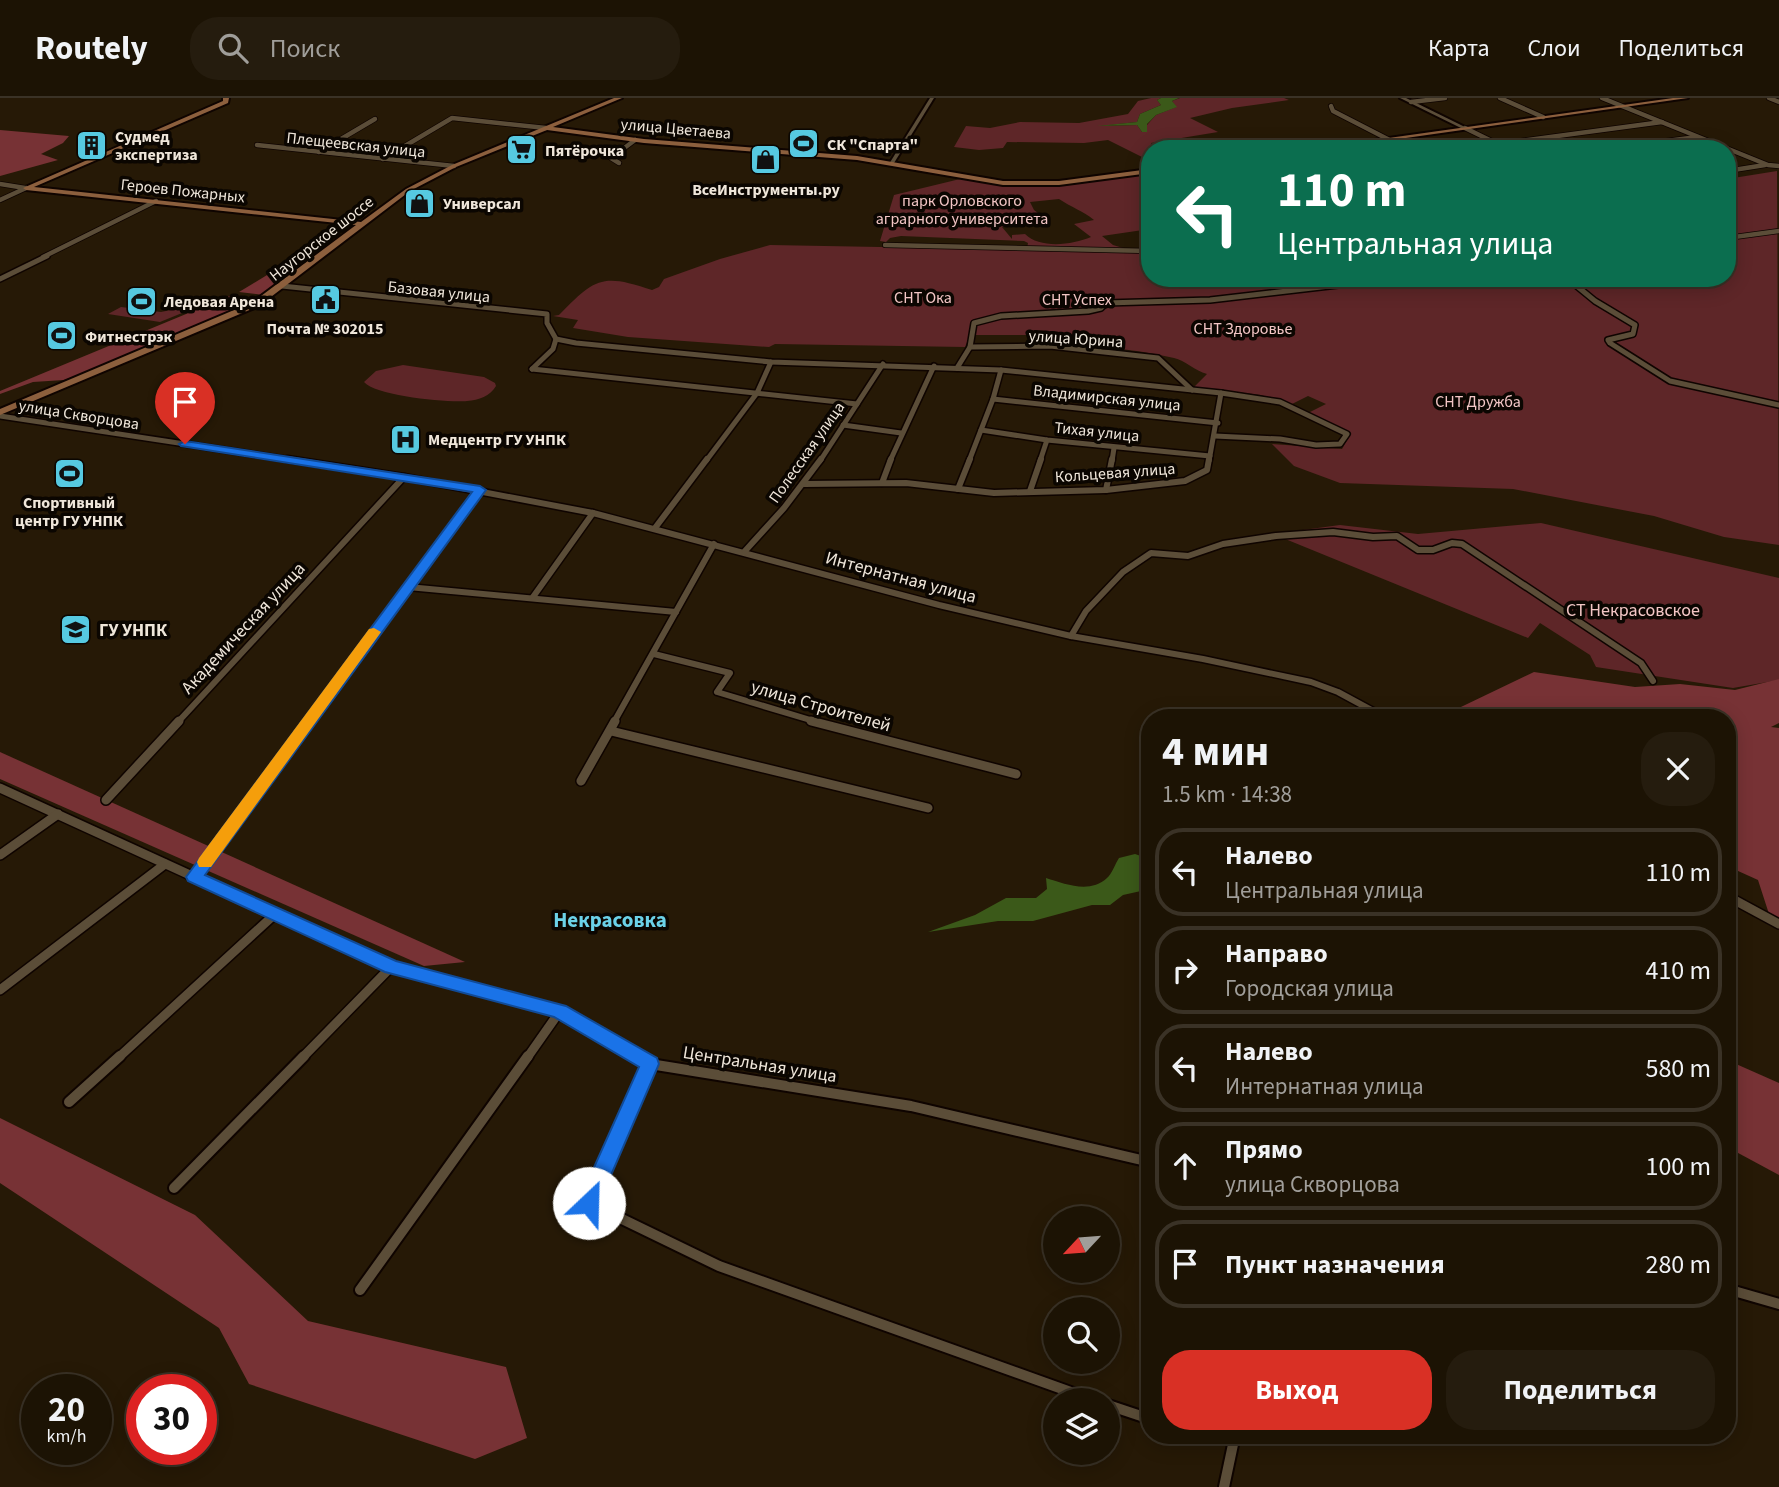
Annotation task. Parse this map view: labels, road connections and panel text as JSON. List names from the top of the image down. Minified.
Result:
{"streets":{"main road":["улица Цветаева","Героев Пожарных","Наугорское шоссе"],"street":["Плещеевская улица","Базовая улица","улица Юрина","Владимирская улица","улица Скворцова","Тихая улица","Полесская улица","Кольцевая улица","Интернатная улица","Академическая улица","улица Строителей","Центральная улица"]},"crossings":[["улица Цветаева","Плещеевская улица"],["улица Цветаева","Наугорское шоссе"],["Плещеевская улица","Наугорское шоссе"],["Героев Пожарных","Наугорское шоссе"],["Наугорское шоссе","Базовая улица"],["Наугорское шоссе","улица Скворцова"],["Владимирская улица","Кольцевая улица"],["улица Скворцова","Интернатная улица"],["улица Скворцова","Академическая улица"],["Тихая улица","Кольцевая улица"],["Полесская улица","Кольцевая улица"],["Полесская улица","Интернатная улица"],["Интернатная улица","Академическая улица"]],"districts":["Некрасовка"],"parks":["парк Орловского аграрного университета","СНТ Ока","СНТ Успех","СНТ Здоровье","СНТ Дружба","СТ Некрасовское"],"places":{"sports":["СК \"Спарта\"","Ледовая Арена","Фитнестрэк","Спортивный центр ГУ УНПК"],"building":["Судмед экспертиза"],"supermarket":["Пятёрочка"],"shop":["ВсеИнструменты.ру","Универсал"],"public building":["Почта № 302015"],"hospital":["Медцентр ГУ УНПК"],"school or university":["ГУ УНПК"]},"north":"bottom left","page":{"header":"Routely","search":"Поиск","nav":["Карта","Слои","Поделиться"],"turn":["110 m","Центральная улица"],"heading":["4 мин","1.5 km · 14:38"],"list":[{"name":"Налево","note":"Центральная улица","value":"110 m"},{"name":"Направо","note":"Городская улица","value":"410 m"},{"name":"Налево","note":"Интернатная улица","value":"580 m"},{"name":"Прямо","note":"улица Скворцова","value":"100 m"},{"name":"Пункт назначения","value":"280 m"}],"buttons":["Выход","Поделиться"],"speed":"20 km/h","limit":"30"}}
